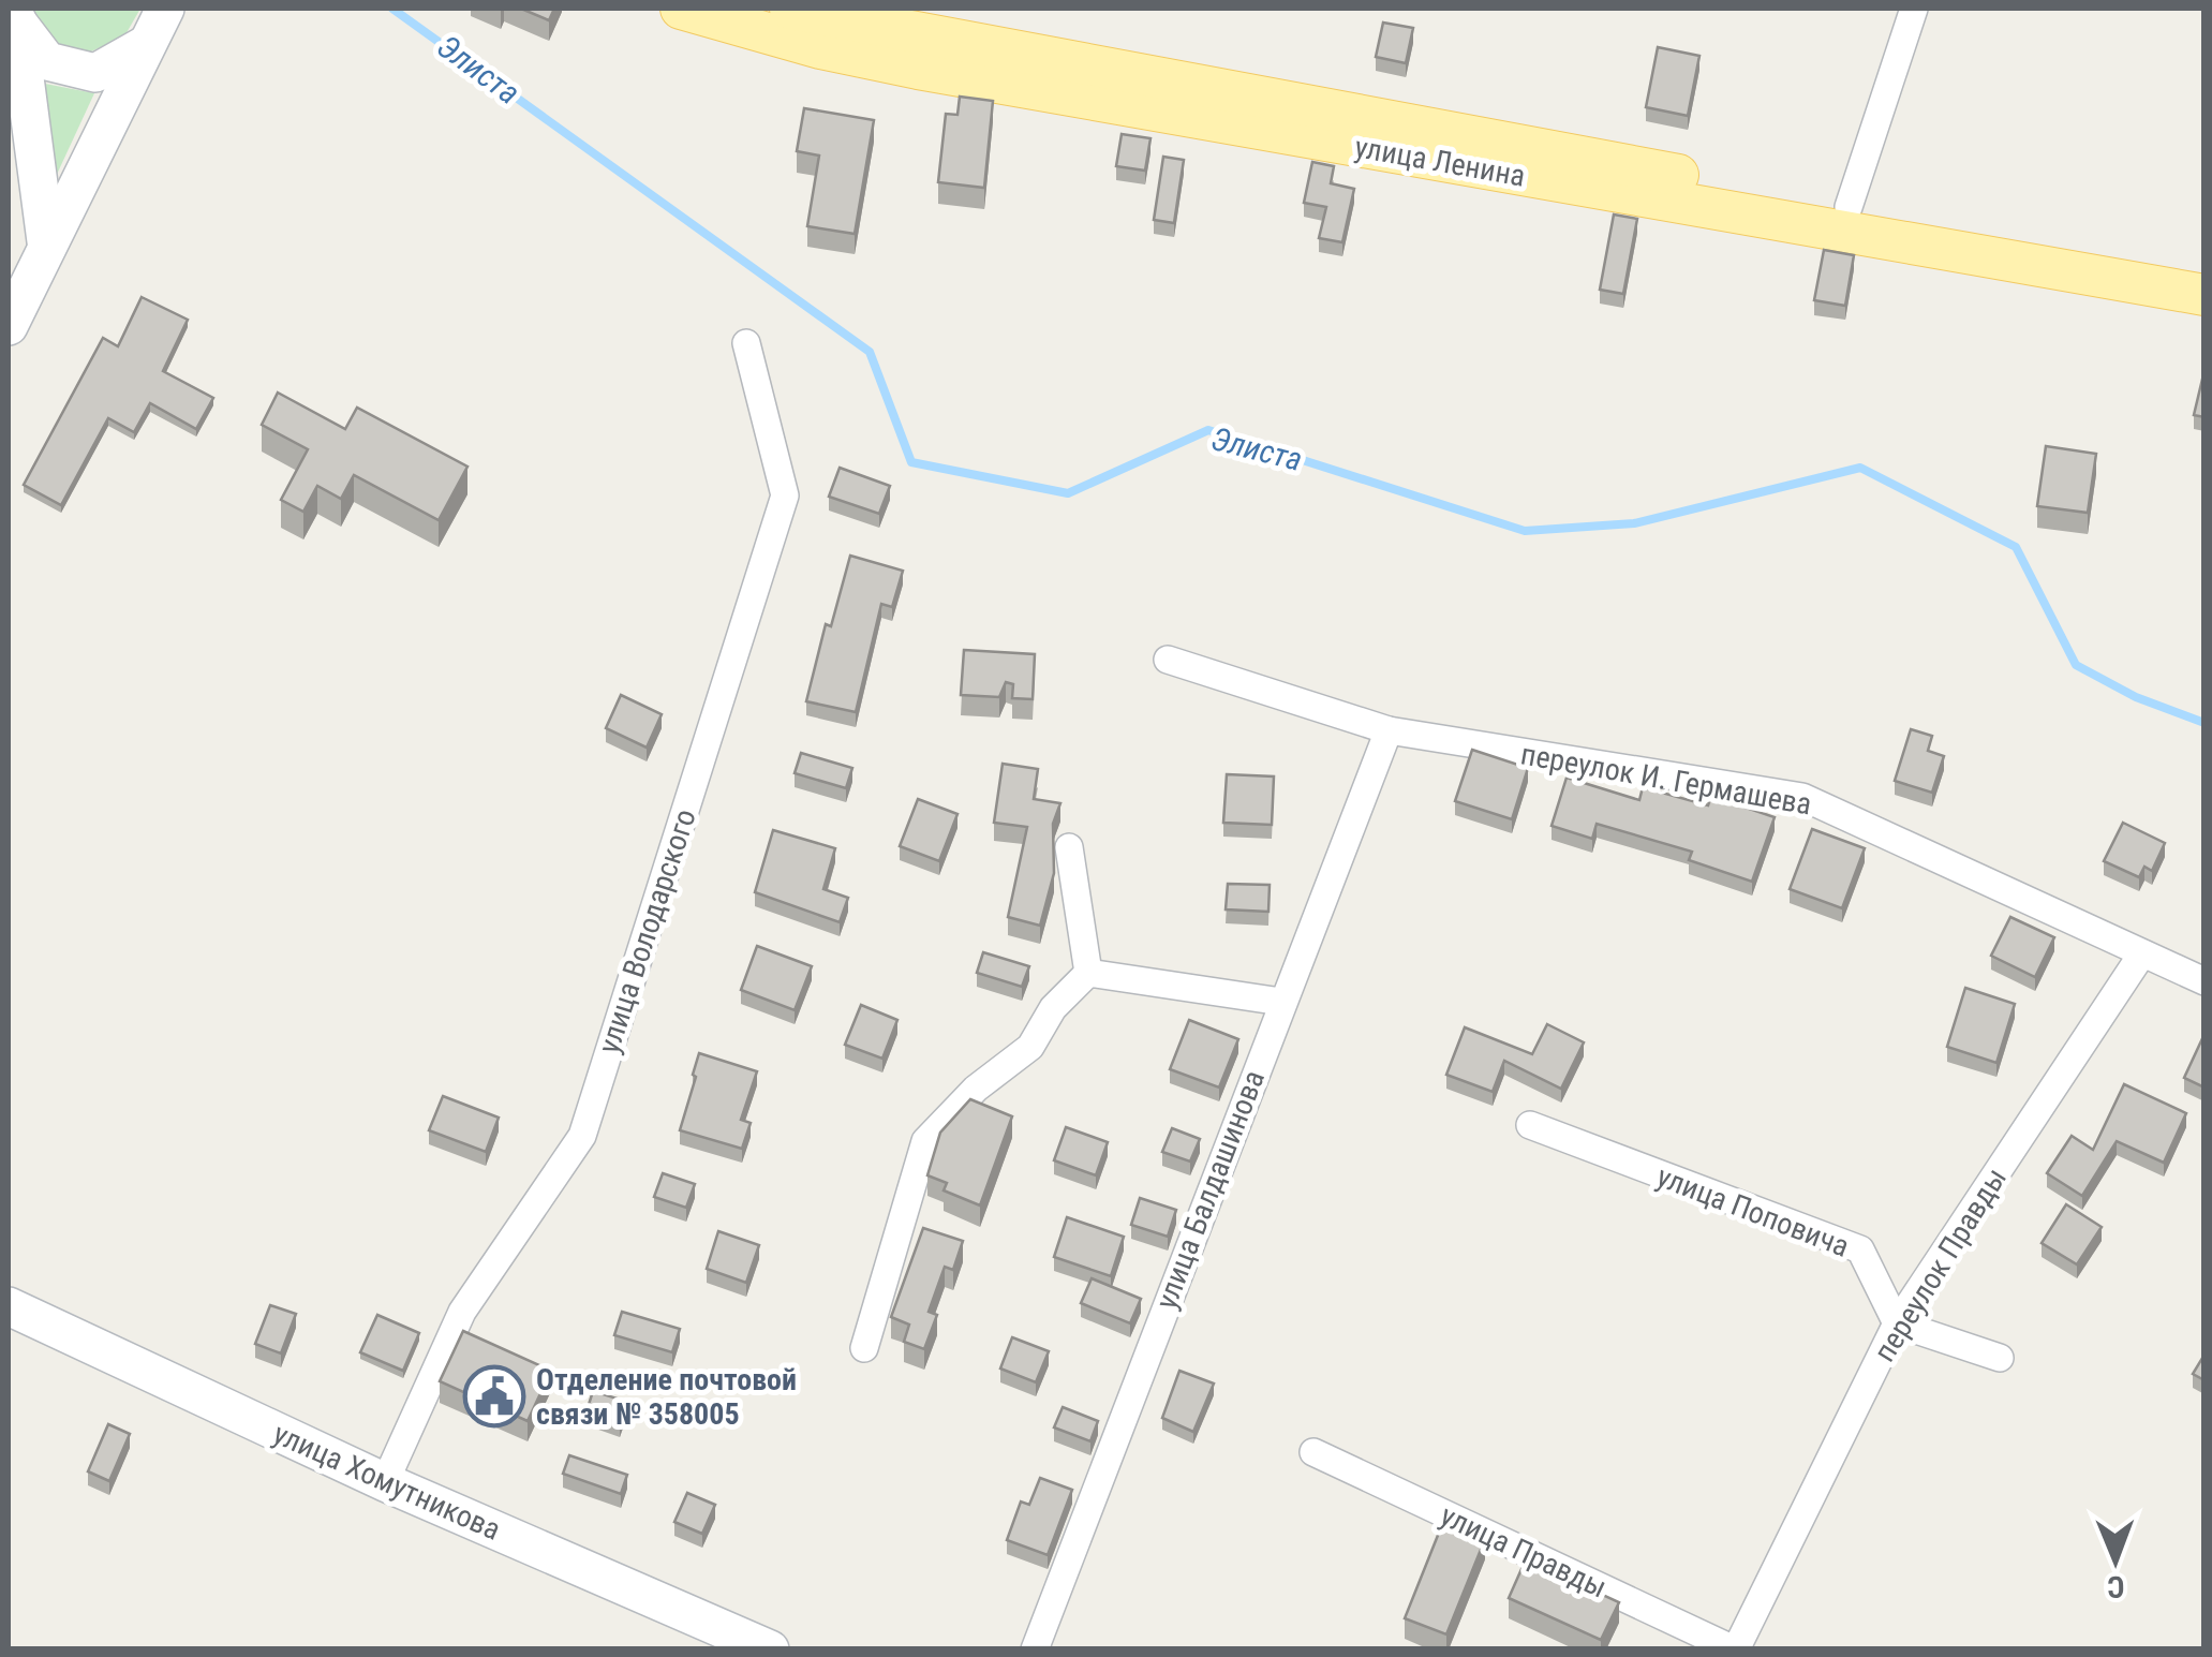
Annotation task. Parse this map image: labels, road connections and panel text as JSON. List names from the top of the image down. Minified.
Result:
{"streets":{"main road":["улица Ленина"],"street":["переулок И. Гермашева","улица Володарского","улица Балдашинова","улица Поповича","переулок Правды","улица Хомутникова","улица Правды"]},"crossings":[["переулок И. Гермашева","улица Балдашинова"],["переулок И. Гермашева","переулок Правды"],["улица Володарского","улица Хомутникова"],["улица Поповича","переулок Правды"],["переулок Правды","улица Правды"]],"water":["Элиста"],"places":{"public building":["Отделение почтовой связи № 358005"]},"north":"bottom"}
